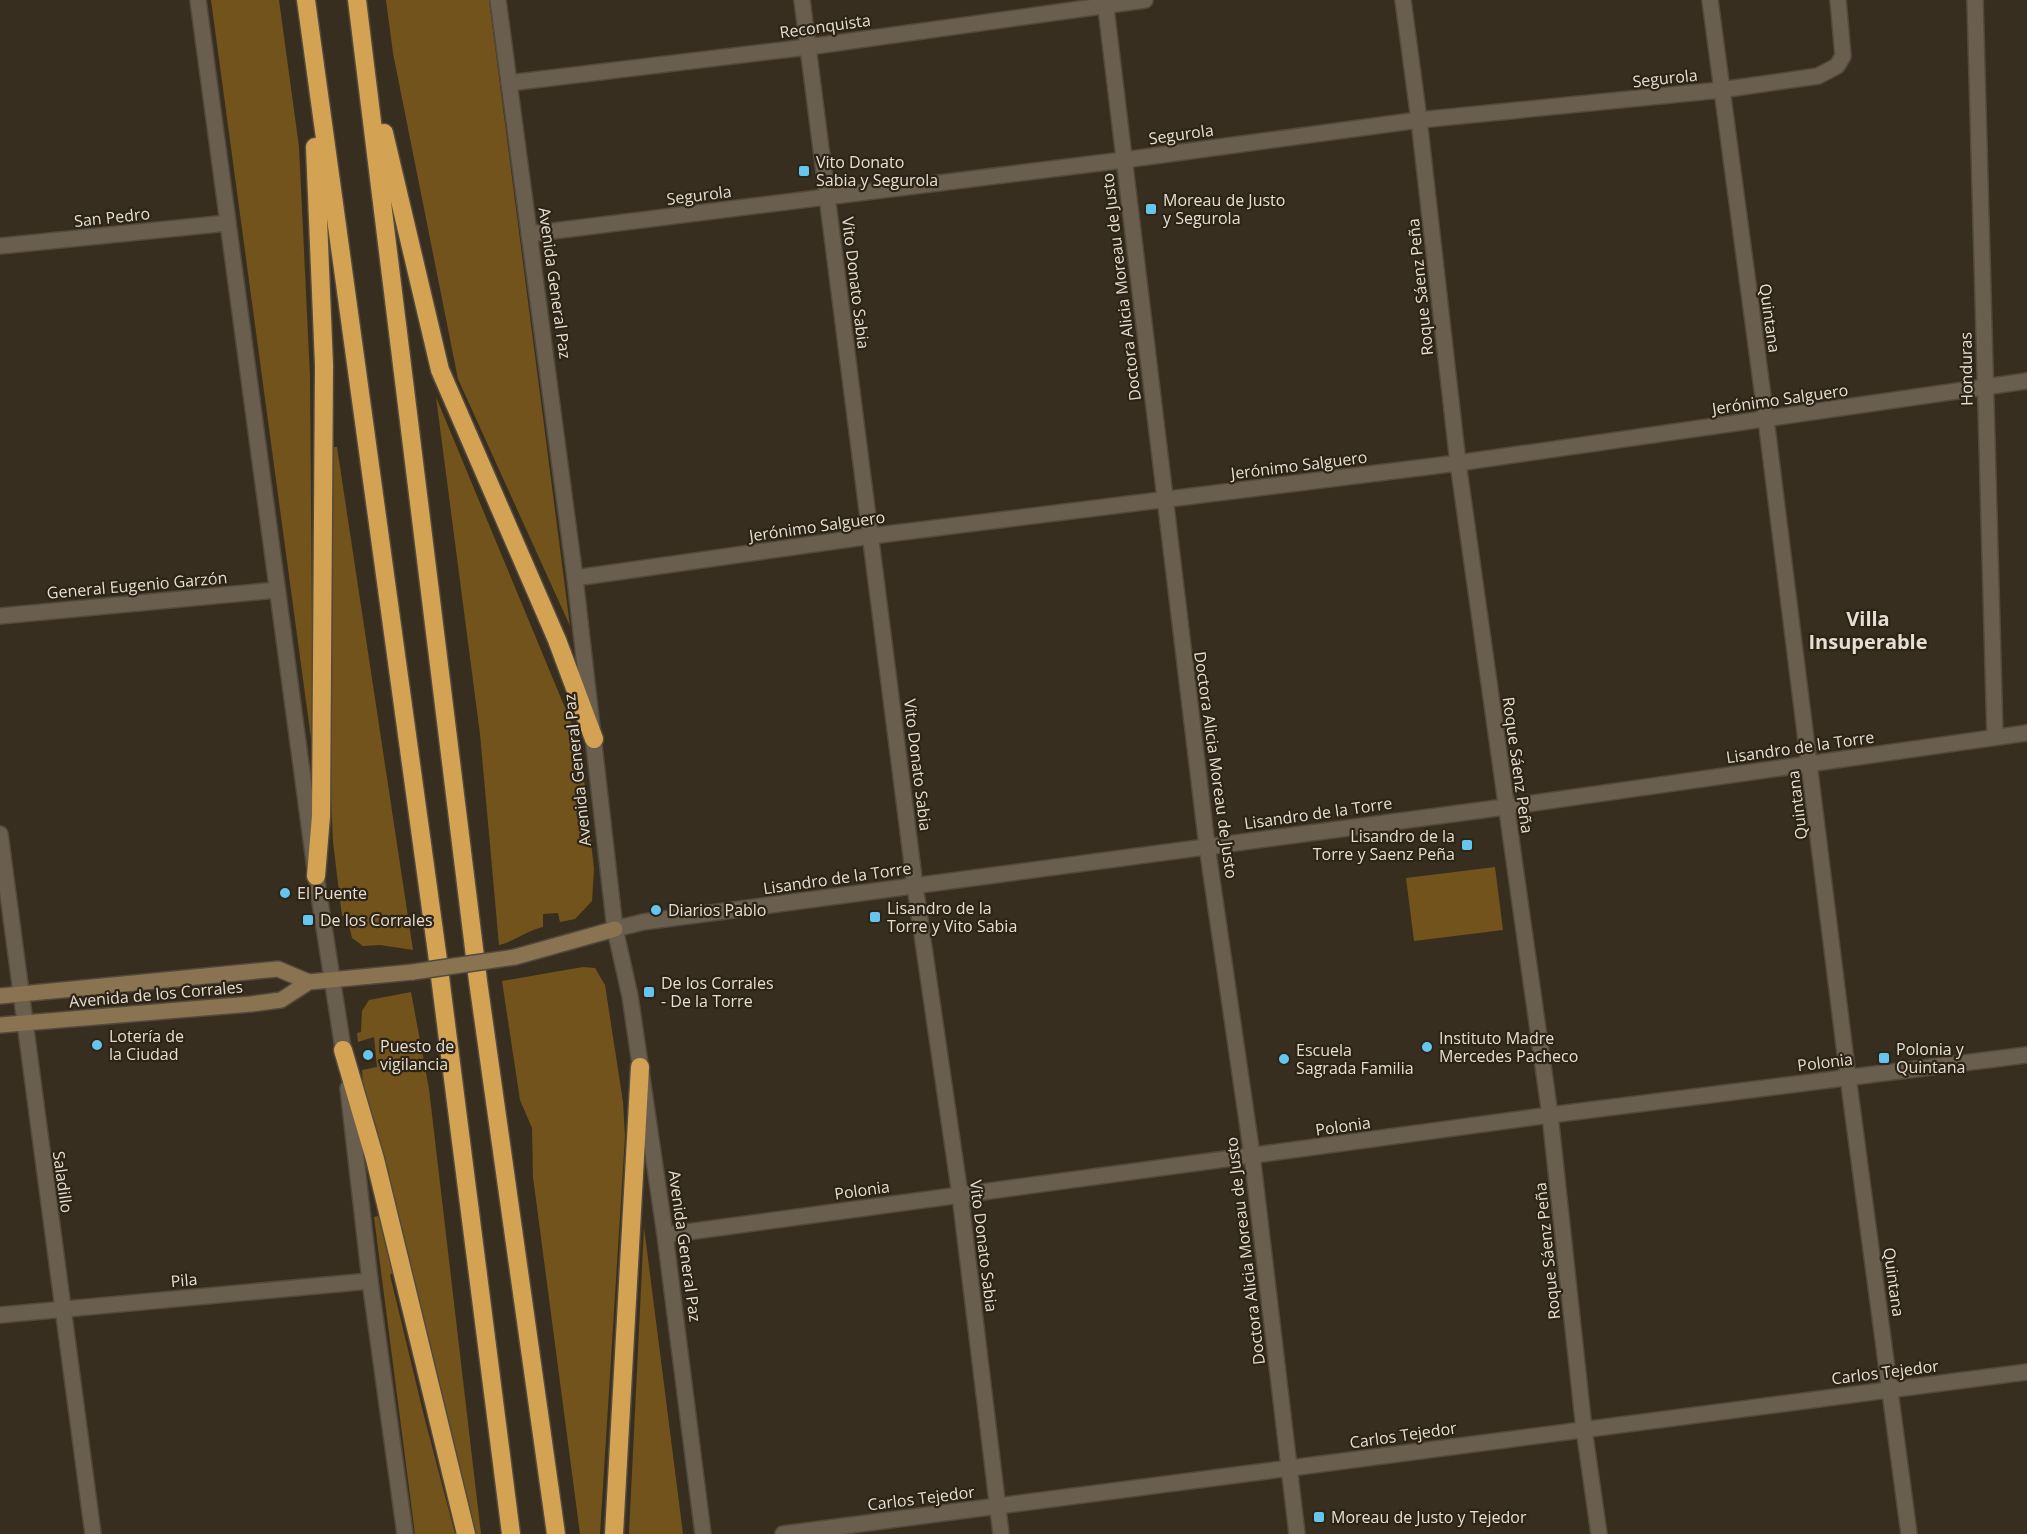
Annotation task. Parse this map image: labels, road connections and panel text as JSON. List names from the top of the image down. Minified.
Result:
{"streets":{"main road":["Avenida de los Corrales"],"street":["Reconquista","Segurola","San Pedro","Avenida General Paz","Vito Donato Sabia","Doctora Alicia Moreau de Justo","Roque Sáenz Peña","Quintana","Honduras","Jerónimo Salguero","General Eugenio Garzón","Lisandro de la Torre","Polonia","Saladillo","Pila","Carlos Tejedor"]},"crossings":[["Reconquista","Avenida General Paz"],["Reconquista","Vito Donato Sabia"],["Reconquista","Doctora Alicia Moreau de Justo"],["Segurola","Avenida General Paz"],["Segurola","Vito Donato Sabia"],["Segurola","Doctora Alicia Moreau de Justo"],["Segurola","Roque Sáenz Peña"],["Segurola","Quintana"],["Avenida General Paz","Jerónimo Salguero"],["Avenida General Paz","Lisandro de la Torre"],["Avenida General Paz","Avenida de los Corrales"],["Avenida General Paz","Polonia"],["Vito Donato Sabia","Jerónimo Salguero"],["Vito Donato Sabia","Lisandro de la Torre"],["Vito Donato Sabia","Polonia"],["Vito Donato Sabia","Carlos Tejedor"],["Doctora Alicia Moreau de Justo","Jerónimo Salguero"],["Doctora Alicia Moreau de Justo","Lisandro de la Torre"],["Doctora Alicia Moreau de Justo","Polonia"],["Doctora Alicia Moreau de Justo","Carlos Tejedor"],["Roque Sáenz Peña","Jerónimo Salguero"],["Roque Sáenz Peña","Lisandro de la Torre"],["Roque Sáenz Peña","Polonia"],["Roque Sáenz Peña","Carlos Tejedor"],["Quintana","Jerónimo Salguero"],["Quintana","Lisandro de la Torre"],["Quintana","Polonia"],["Quintana","Carlos Tejedor"],["Honduras","Jerónimo Salguero"],["Honduras","Lisandro de la Torre"],["Lisandro de la Torre","Avenida de los Corrales"],["Avenida de los Corrales","Saladillo"],["Saladillo","Pila"]],"districts":["Villa Insuperable"],"places":{"transit":["Vito Donato Sabia y Segurola","Moreau de Justo y Segurola","Lisandro de la Torre y Saenz Peña","Lisandro de la Torre y Vito Sabia","De los Corrales","De los Corrales - De la Torre","Polonia y Quintana","Moreau de Justo y Tejedor"],"other":["El Puente","Diarios Pablo","Lotería de la Ciudad","Instituto Madre Mercedes Pacheco","Puesto de vigilancia","Escuela Sagrada Familia"]}}
